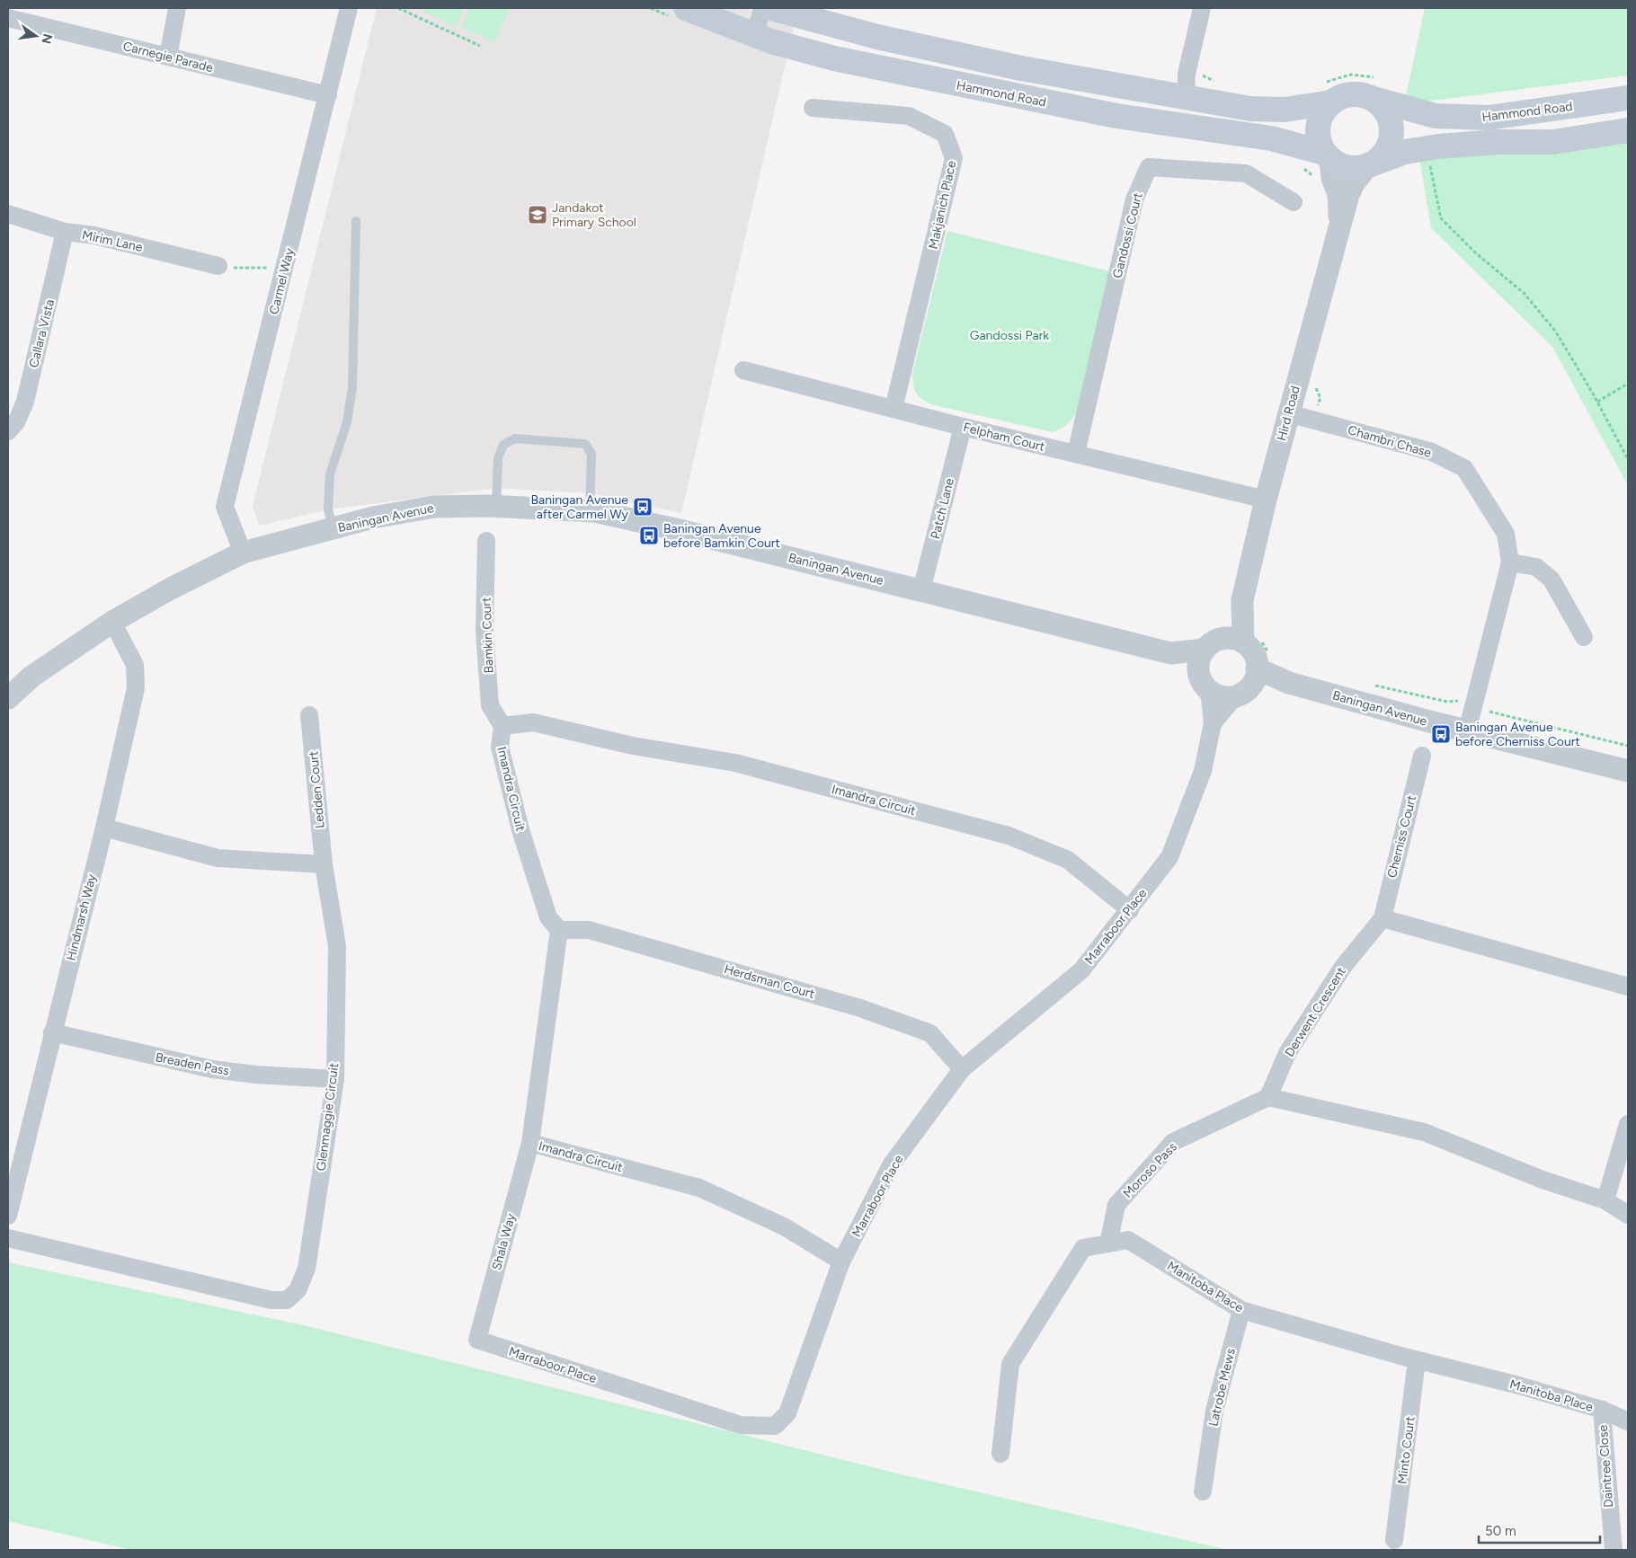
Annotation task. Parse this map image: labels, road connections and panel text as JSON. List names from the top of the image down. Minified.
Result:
{"streets":{"main road":["Hammond Road"],"street":["Carnegie Parade","Makjanich Place","Gandossi Court","Mirim Lane","Carmel Way","Callara Vista","Hird Road","Felpham Court","Chambri Chase","Patch Lane","Baningan Avenue","Bamkin Court","Imandra Circuit","Ledden Court","Cherniss Court","Hindmarsh Way","Marraboor Place","Herdsman Court","Derwent Crescent","Breaden Pass","Glenmaggie Circuit","Moroso Pass","Shala Way","Manitoba Place","Latrobe Mews","Minto Court","Daintree Close"]},"crossings":[["Carnegie Parade","Carmel Way"],["Hammond Road","Hird Road"],["Makjanich Place","Felpham Court"],["Gandossi Court","Felpham Court"],["Mirim Lane","Callara Vista"],["Carmel Way","Baningan Avenue"],["Hird Road","Felpham Court"],["Hird Road","Chambri Chase"],["Hird Road","Baningan Avenue"],["Hird Road","Marraboor Place"],["Felpham Court","Patch Lane"],["Chambri Chase","Baningan Avenue"],["Patch Lane","Baningan Avenue"],["Baningan Avenue","Hindmarsh Way"],["Baningan Avenue","Marraboor Place"],["Bamkin Court","Imandra Circuit"],["Imandra Circuit","Marraboor Place"],["Imandra Circuit","Herdsman Court"],["Imandra Circuit","Shala Way"],["Ledden Court","Glenmaggie Circuit"],["Cherniss Court","Derwent Crescent"],["Hindmarsh Way","Breaden Pass"],["Marraboor Place","Herdsman Court"],["Marraboor Place","Shala Way"],["Derwent Crescent","Moroso Pass"],["Breaden Pass","Glenmaggie Circuit"],["Moroso Pass","Manitoba Place"],["Manitoba Place","Latrobe Mews"],["Manitoba Place","Minto Court"],["Manitoba Place","Daintree Close"]],"parks":["Gandossi Park"],"places":{"school or university":["Jandakot Primary School"],"bus stop":["Baningan Avenue after Carmel Wy","Baningan Avenue before Bamkin Court","Baningan Avenue before Cherniss Court"]},"scale_bar":"50 m","north":"right"}
